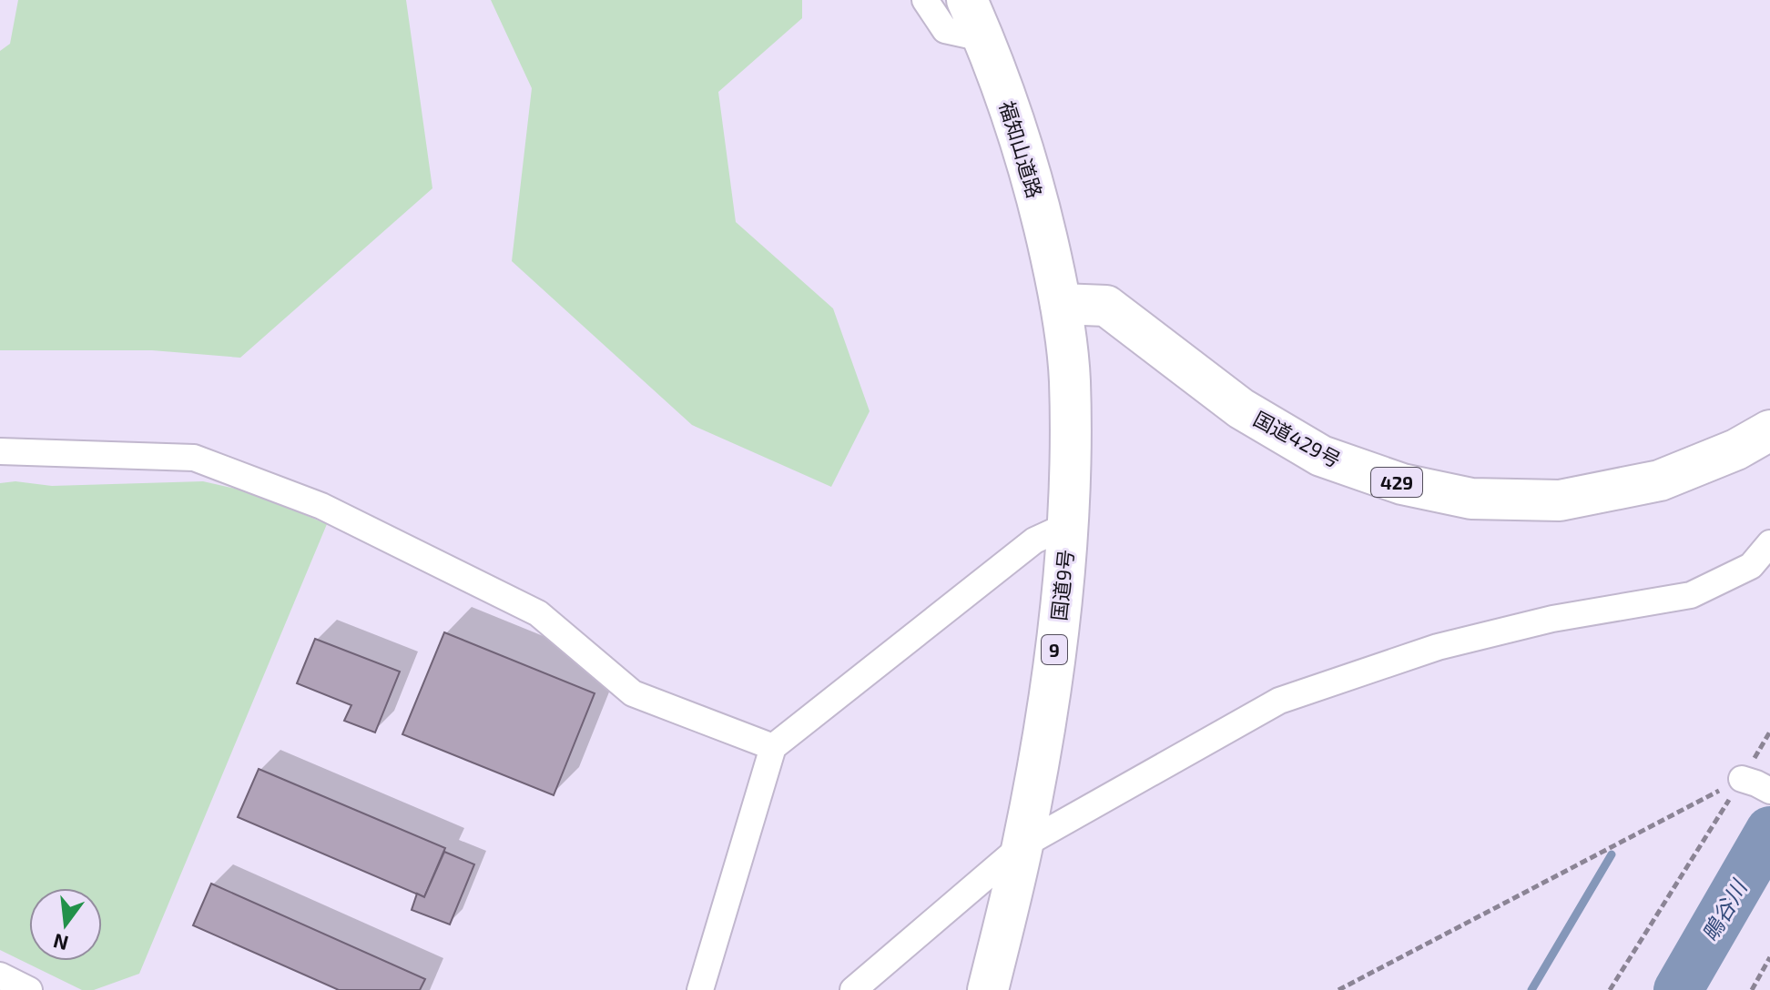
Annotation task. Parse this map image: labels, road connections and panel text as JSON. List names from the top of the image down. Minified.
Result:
{"streets":{"highway":["福知山道路","国道429号","429","国道9号","9"]},"crossings":[["福知山道路","国道429号"],["福知山道路","国道9号"],["国道429号","国道9号"]],"water":["鴫谷川"],"north":"bottom"}
